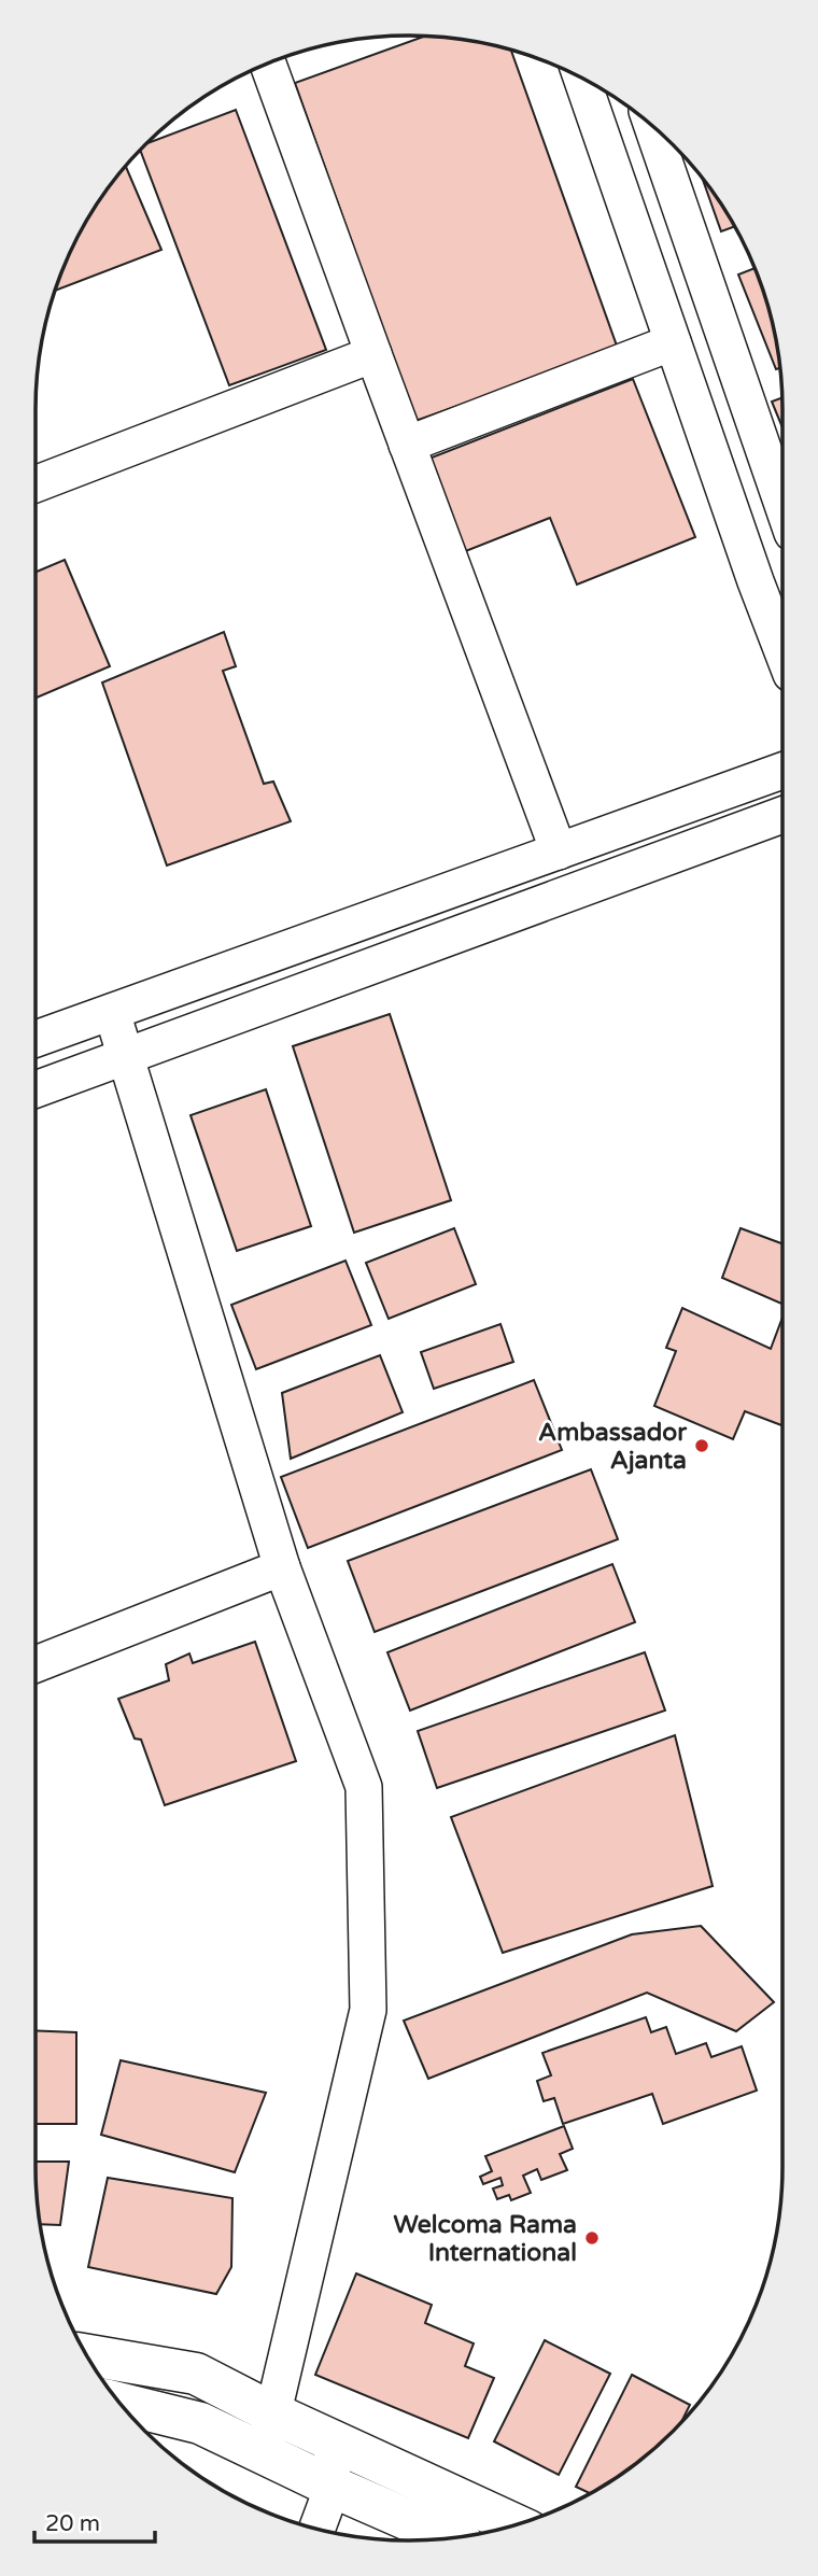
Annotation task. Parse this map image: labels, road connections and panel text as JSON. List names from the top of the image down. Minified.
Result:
{"places":["Ambassador Ajanta","Welcoma Rama International"],"scale_bar":"20 m"}
